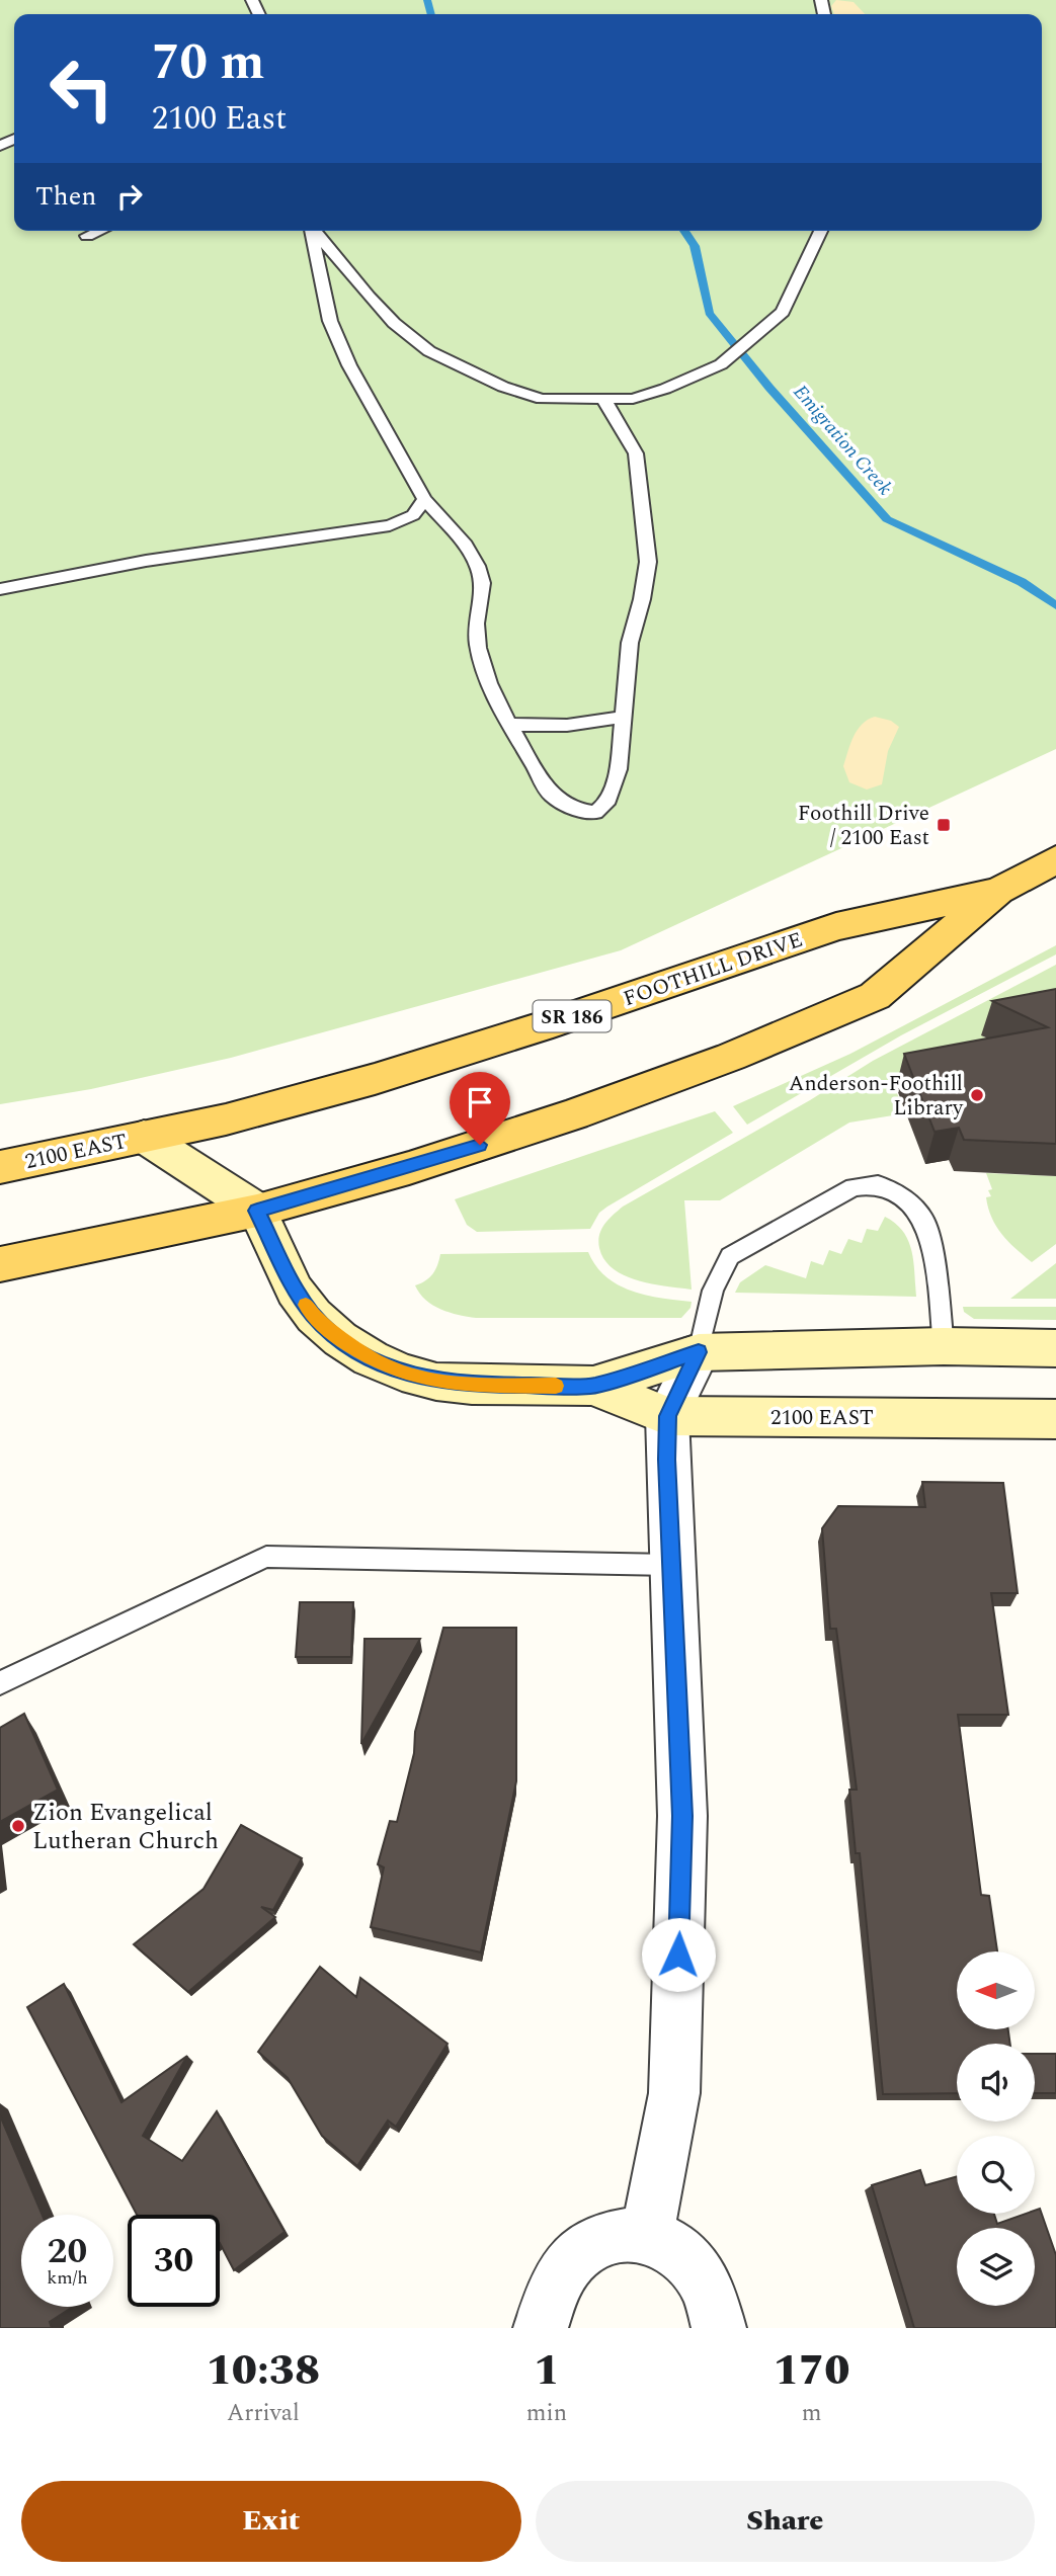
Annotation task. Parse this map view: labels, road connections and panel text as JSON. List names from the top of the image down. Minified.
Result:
{"streets":{"main road":["FOOTHILL DRIVE","SR 186","2100 EAST"]},"crossings":[["FOOTHILL DRIVE","SR 186"],["FOOTHILL DRIVE","2100 EAST"],["SR 186","2100 EAST"]],"water":["Emigration Creek"],"places":{"transit":["Foothill Drive / 2100 East"],"other":["Anderson-Foothill Library","Zion Evangelical Lutheran Church"]},"north":"left","page":{"turn":["70 m","2100 East"],"then":"Then","speed":"20 km/h","limit":"30","eta":["10:38","Arrival","1","min","170","m"],"buttons":["Exit","Share"]}}
